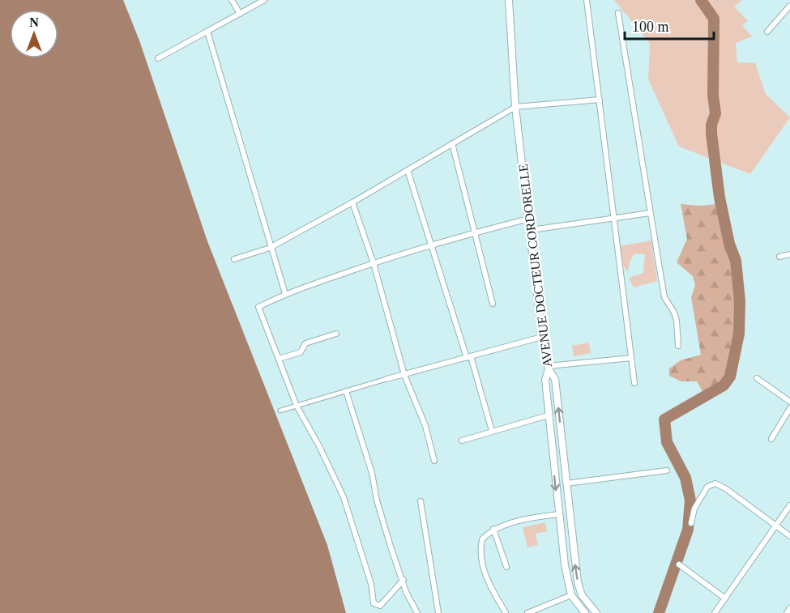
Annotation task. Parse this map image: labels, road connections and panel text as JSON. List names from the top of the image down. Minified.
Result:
{"streets":{"street":["AVENUE DOCTEUR CORDORELLE"]},"scale_bar":"100 m","north":"top"}
